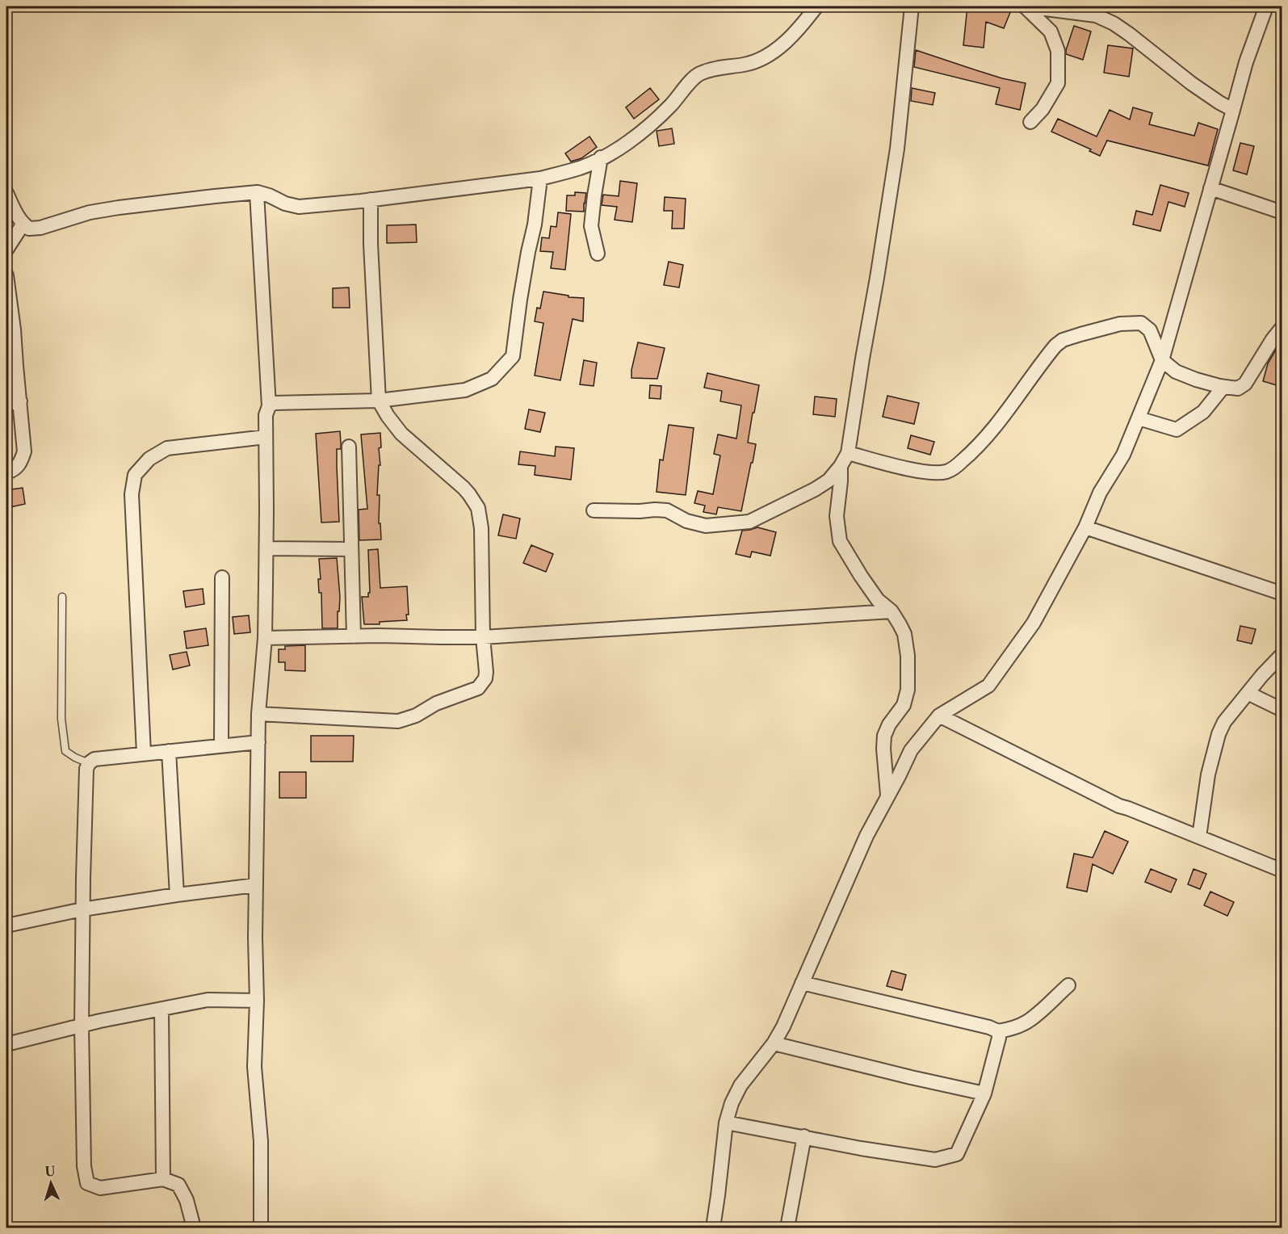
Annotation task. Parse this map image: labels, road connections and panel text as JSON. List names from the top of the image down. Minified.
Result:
{"north":"top"}
